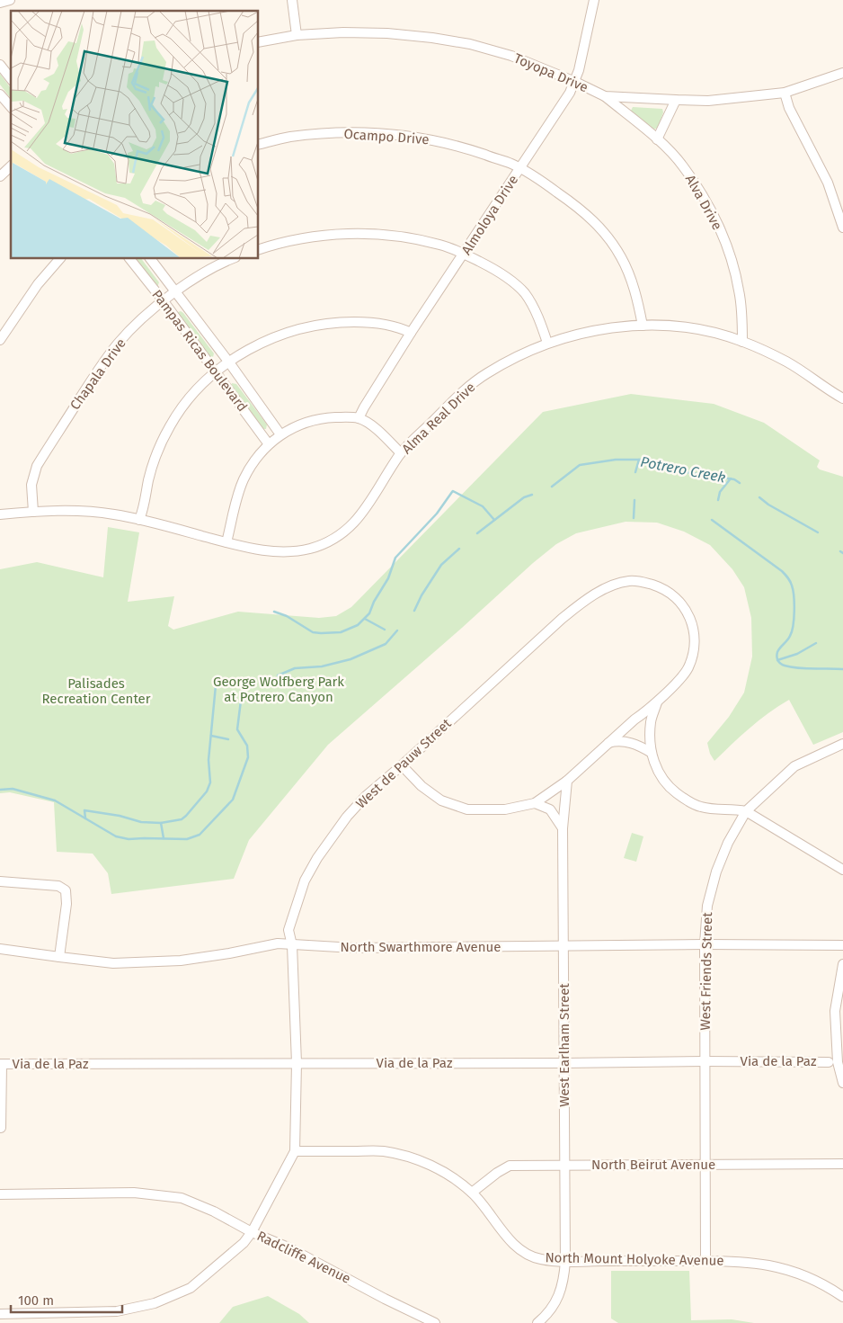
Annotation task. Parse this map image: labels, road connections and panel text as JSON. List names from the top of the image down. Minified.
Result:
{"streets":{"street":["Toyopa Drive","Ocampo Drive","Alva Drive","Almoloya Drive","Pampas Ricas Boulevard","Chapala Drive","Alma Real Drive","West de Pauw Street","North Swarthmore Avenue","West Friends Street","West Earlham Street","Via de la Paz","North Beirut Avenue","Radcliffe Avenue","North Mount Holyoke Avenue"]},"crossings":[["Toyopa Drive","Alva Drive"],["Toyopa Drive","Almoloya Drive"],["Ocampo Drive","Almoloya Drive"],["Ocampo Drive","Alma Real Drive"],["Alva Drive","Alma Real Drive"],["Pampas Ricas Boulevard","Chapala Drive"],["Chapala Drive","Alma Real Drive"],["North Swarthmore Avenue","West Friends Street"],["North Swarthmore Avenue","West Earlham Street"],["West Friends Street","Via de la Paz"],["West Friends Street","North Beirut Avenue"],["West Friends Street","North Mount Holyoke Avenue"],["West Earlham Street","Via de la Paz"],["West Earlham Street","North Beirut Avenue"],["West Earlham Street","North Mount Holyoke Avenue"],["North Beirut Avenue","North Mount Holyoke Avenue"]],"water":["Potrero Creek"],"parks":["George Wolfberg Park at Potrero Canyon","Palisades Recreation Center"],"scale_bar":"100 m"}
